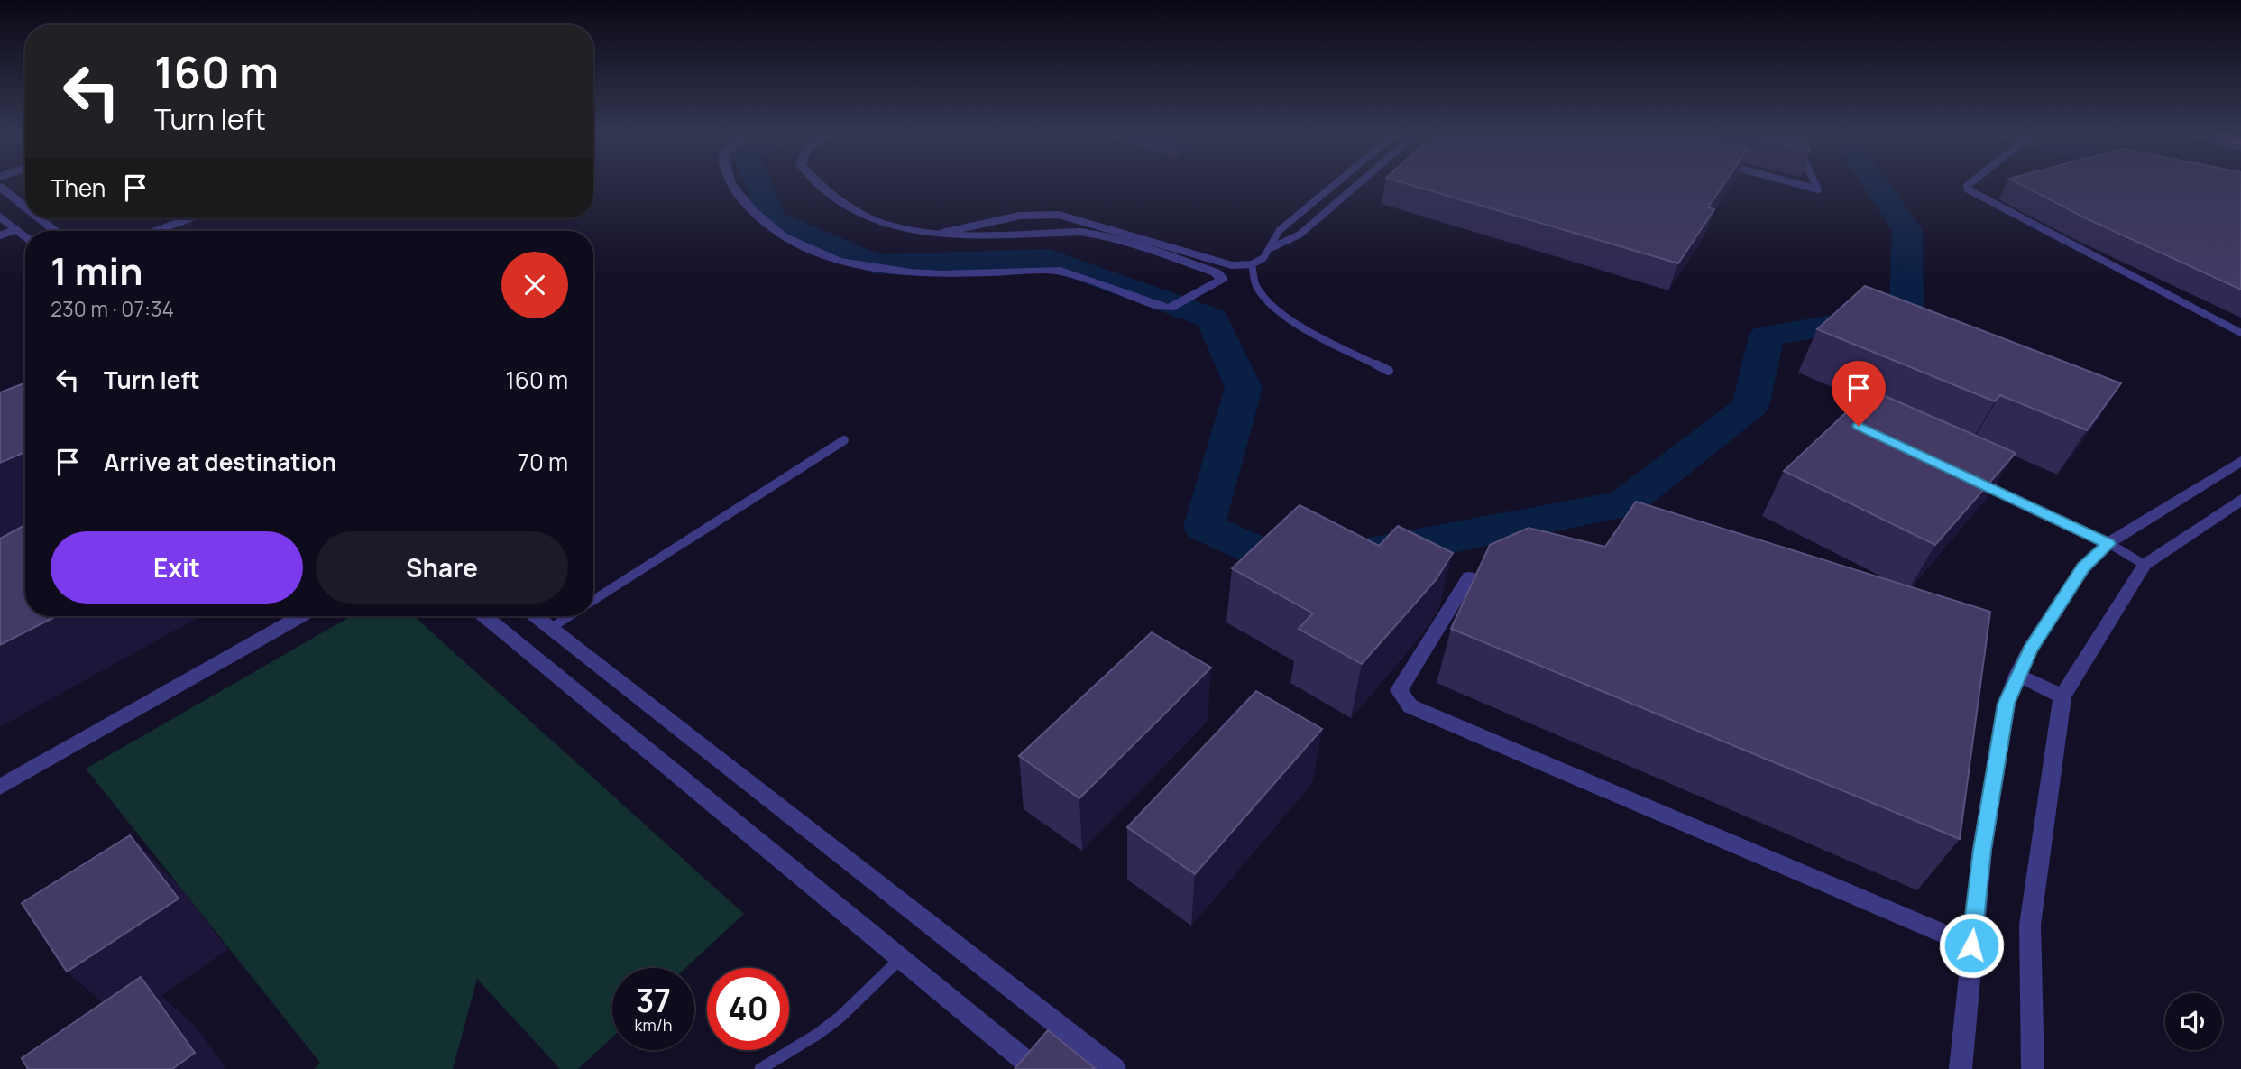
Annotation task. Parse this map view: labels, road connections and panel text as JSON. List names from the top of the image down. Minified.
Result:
{"page":{"turn":["160 m","Turn left"],"then":"Then","heading":["1 min","230 m · 07:34"],"list":[{"name":"Turn left","value":"160 m"},{"name":"Arrive at destination","value":"70 m"}],"buttons":["Exit","Share"],"speed":"37 km/h","limit":"40"}}
